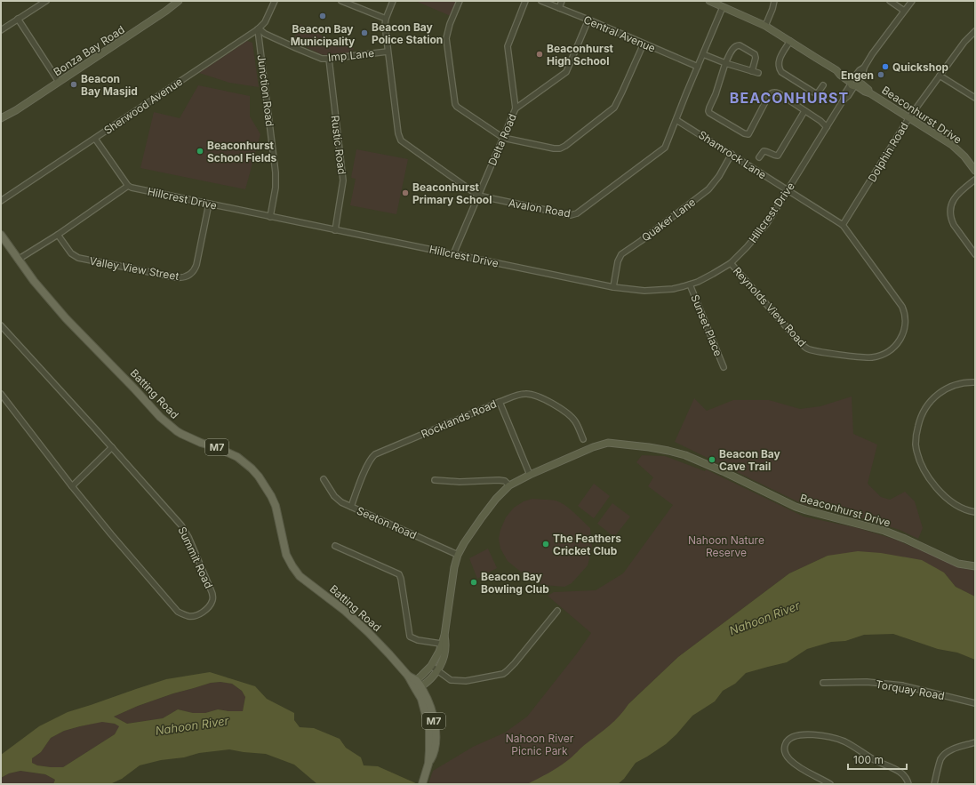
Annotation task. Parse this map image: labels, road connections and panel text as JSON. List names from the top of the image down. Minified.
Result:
{"streets":{"main road":["Batting Road","M7"],"street":["Central Avenue","Bonza Bay Road","Imp Lane","Junction Road","Sherwood Avenue","Beaconhurst Drive","Delta Road","Rustic Road","Dolphin Road","Shamrock Lane","Hillcrest Drive","Avalon Road","Quaker Lane","Valley View Street","Reynolds View Road","Sunset Place","Rocklands Road","Seeton Road","Summit Road","Torquay Road"]},"crossings":[["Central Avenue","Avalon Road"],["Imp Lane","Junction Road"],["Imp Lane","Sherwood Avenue"],["Imp Lane","Rustic Road"],["Imp Lane","Avalon Road"],["Junction Road","Sherwood Avenue"],["Junction Road","Hillcrest Drive"],["Beaconhurst Drive","Dolphin Road"],["Beaconhurst Drive","Hillcrest Drive"],["Beaconhurst Drive","Batting Road"],["Beaconhurst Drive","M7"],["Beaconhurst Drive","Seeton Road"],["Delta Road","Hillcrest Drive"],["Delta Road","Avalon Road"],["Rustic Road","Hillcrest Drive"],["Dolphin Road","Reynolds View Road"],["Shamrock Lane","Hillcrest Drive"],["Shamrock Lane","Avalon Road"],["Shamrock Lane","Quaker Lane"],["Shamrock Lane","Reynolds View Road"],["Hillcrest Drive","Quaker Lane"],["Hillcrest Drive","Valley View Street"],["Hillcrest Drive","Reynolds View Road"],["Hillcrest Drive","Sunset Place"],["Batting Road","M7"],["Rocklands Road","Seeton Road"]],"districts":["BEACONHURST"],"water":["Nahoon River"],"parks":["Nahoon Nature Reserve","Nahoon River Picnic Park"],"places":["Beacon Bay Municipality","Beacon Bay Police Station","Beaconhurst High School","Quickshop","Engen","Beacon Bay Masjid","Beaconhurst School Fields","Beaconhurst Primary School","Beacon Bay Cave Trail","The Feathers Cricket Club","Beacon Bay Bowling Club"],"scale_bar":"100 m"}
